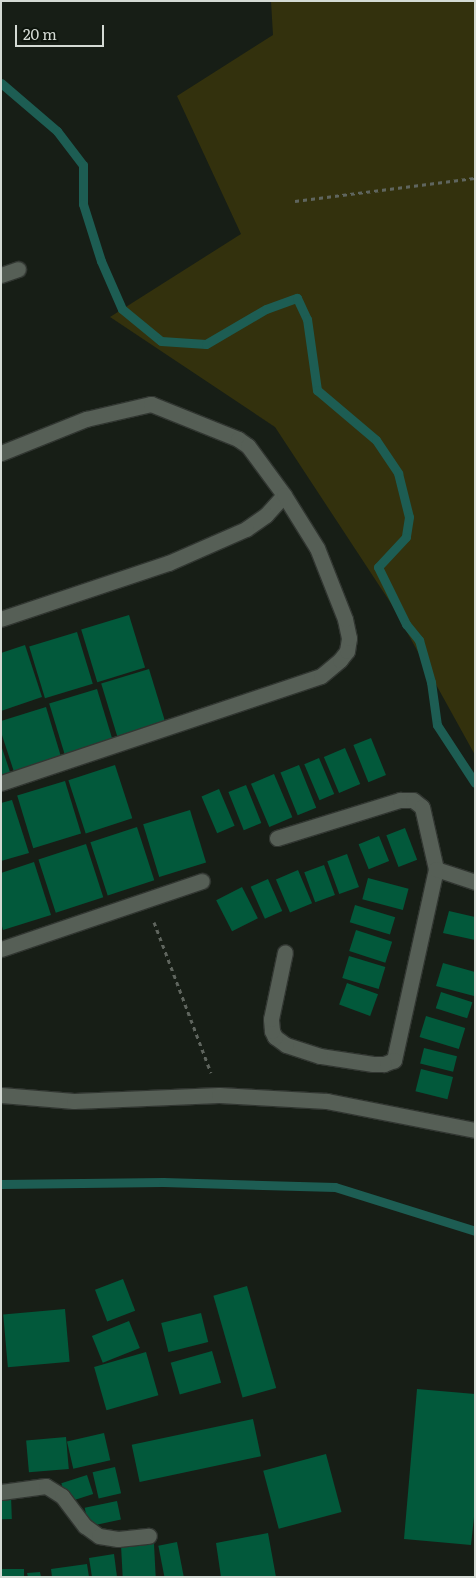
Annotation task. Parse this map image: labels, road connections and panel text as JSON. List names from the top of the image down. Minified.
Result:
{"scale_bar":"20 m"}
